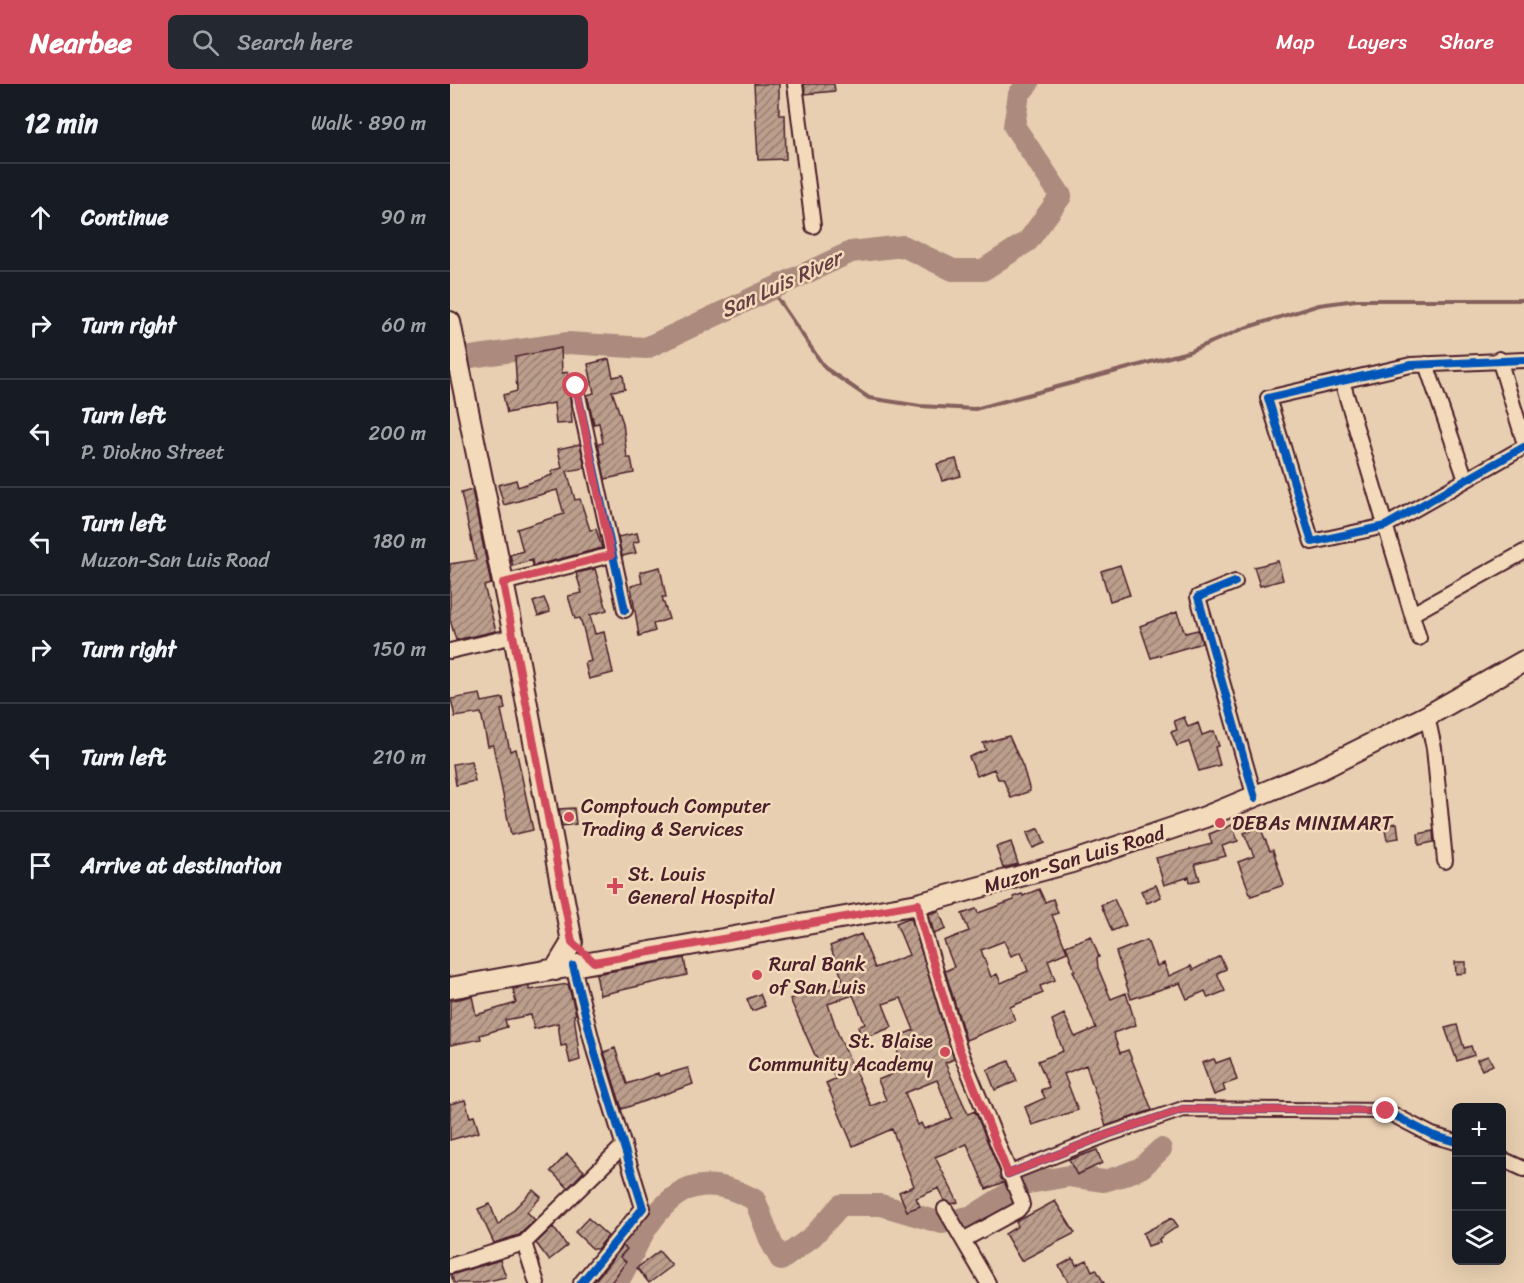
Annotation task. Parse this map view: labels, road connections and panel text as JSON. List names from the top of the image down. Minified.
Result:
{"streets":{"main road":["Muzon-San Luis Road"]},"water":["San Luis River"],"places":{"other":["Comptouch Computer Trading & Services","DEBAs MINIMART","Rural Bank of San Luis","St. Blaise Community Academy"],"health":["St. Louis General Hospital"]},"page":{"header":"Nearbee","search":"Search here","nav":["Map","Layers","Share"],"heading":["12 min","Walk · 890 m"],"list":[["Continue","90 m"],["Turn right","60 m"],["Turn left","P. Diokno Street","200 m"],["Turn left","Muzon-San Luis Road","180 m"],["Turn right","150 m"],["Turn left","210 m"],"Arrive at destination"],"map_buttons":["+","−"]}}
